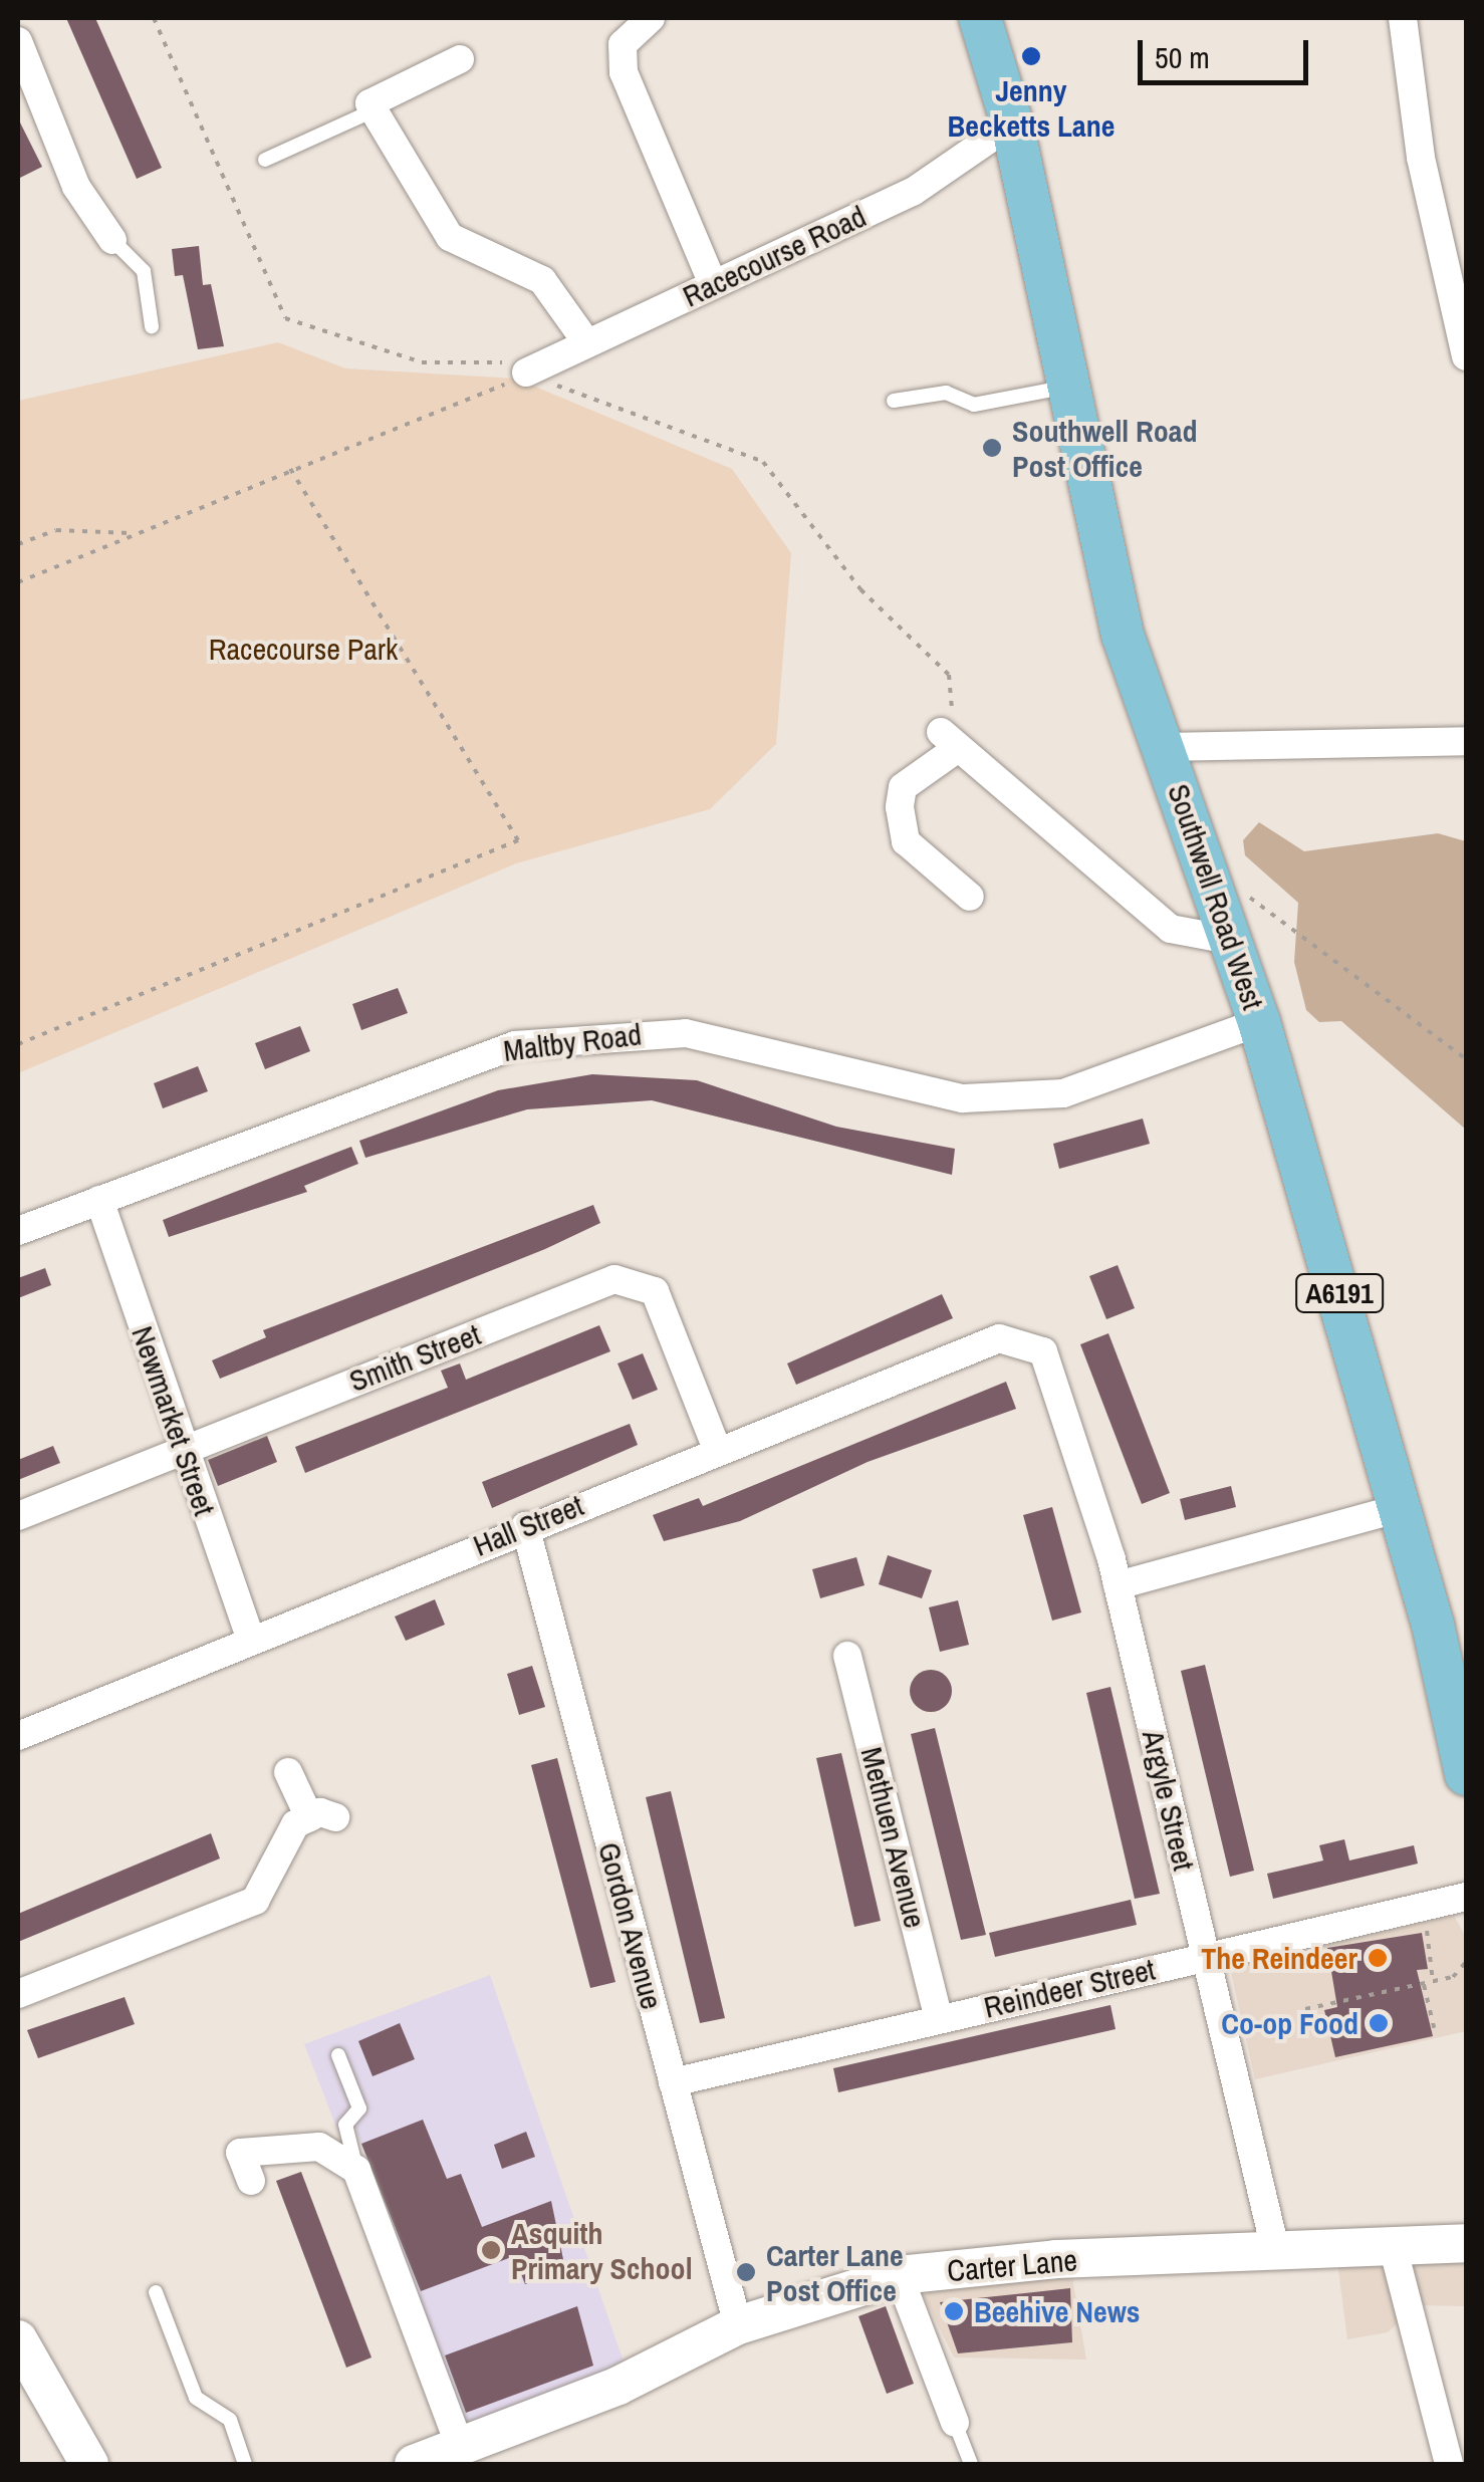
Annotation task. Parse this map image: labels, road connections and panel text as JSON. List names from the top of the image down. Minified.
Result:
{"streets":{"main road":["Southwell Road West","A6191","Carter Lane"],"street":["Racecourse Road","Maltby Road","Smith Street","Newmarket Street","Hall Street","Argyle Street","Methuen Avenue","Gordon Avenue","Reindeer Street"]},"crossings":[["Racecourse Road","Southwell Road West"],["Southwell Road West","Maltby Road"],["Maltby Road","Newmarket Street"],["Smith Street","Newmarket Street"],["Smith Street","Hall Street"],["Newmarket Street","Hall Street"],["Hall Street","Argyle Street"],["Hall Street","Gordon Avenue"],["Argyle Street","Reindeer Street"],["Argyle Street","Carter Lane"],["Methuen Avenue","Reindeer Street"],["Gordon Avenue","Reindeer Street"],["Gordon Avenue","Carter Lane"]],"parks":["Racecourse Park"],"places":["Jenny Becketts Lane","Southwell Road Post Office","The Reindeer","Co-op Food","Asquith Primary School","Carter Lane Post Office","Beehive News"],"scale_bar":"50 m"}
